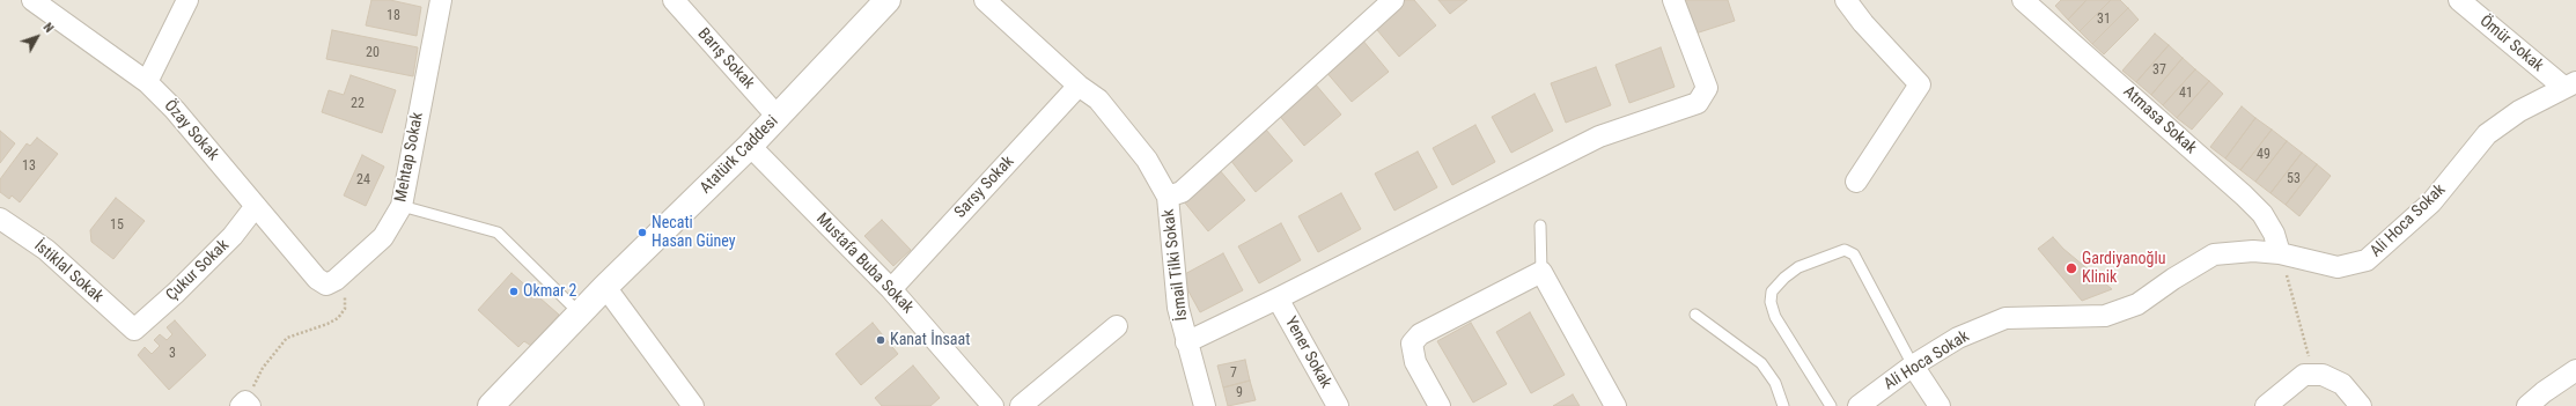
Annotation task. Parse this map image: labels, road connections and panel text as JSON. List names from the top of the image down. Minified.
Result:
{"streets":{"street":["Ömür Sokak","Barış Sokak","Atmasa Sokak","Özay Sokak","Atatürk Caddesi","Mehtap Sokak","Sarsy Sokak","Ali Hoca Sokak","Mustafa Buba Sokak","İsmail Tilki Sokak","Çukur Sokak","İstiklal Sokak","Yener Sokak"]},"crossings":[["Ömür Sokak","Ali Hoca Sokak"],["Barış Sokak","Atatürk Caddesi"],["Atmasa Sokak","Ali Hoca Sokak"],["Özay Sokak","Mehtap Sokak"],["Özay Sokak","Çukur Sokak"],["Atatürk Caddesi","Mustafa Buba Sokak"],["Sarsy Sokak","Mustafa Buba Sokak"],["Sarsy Sokak","İsmail Tilki Sokak"],["Çukur Sokak","İstiklal Sokak"]],"places":["Necati Hasan Güney","Gardiyanoğlu Klinik","Okmar 2","Kanat İnsaat"],"house_numbers":["18","31","20","37","41","22","49","13","53","24","15","3","7","9"],"north":"top right"}
